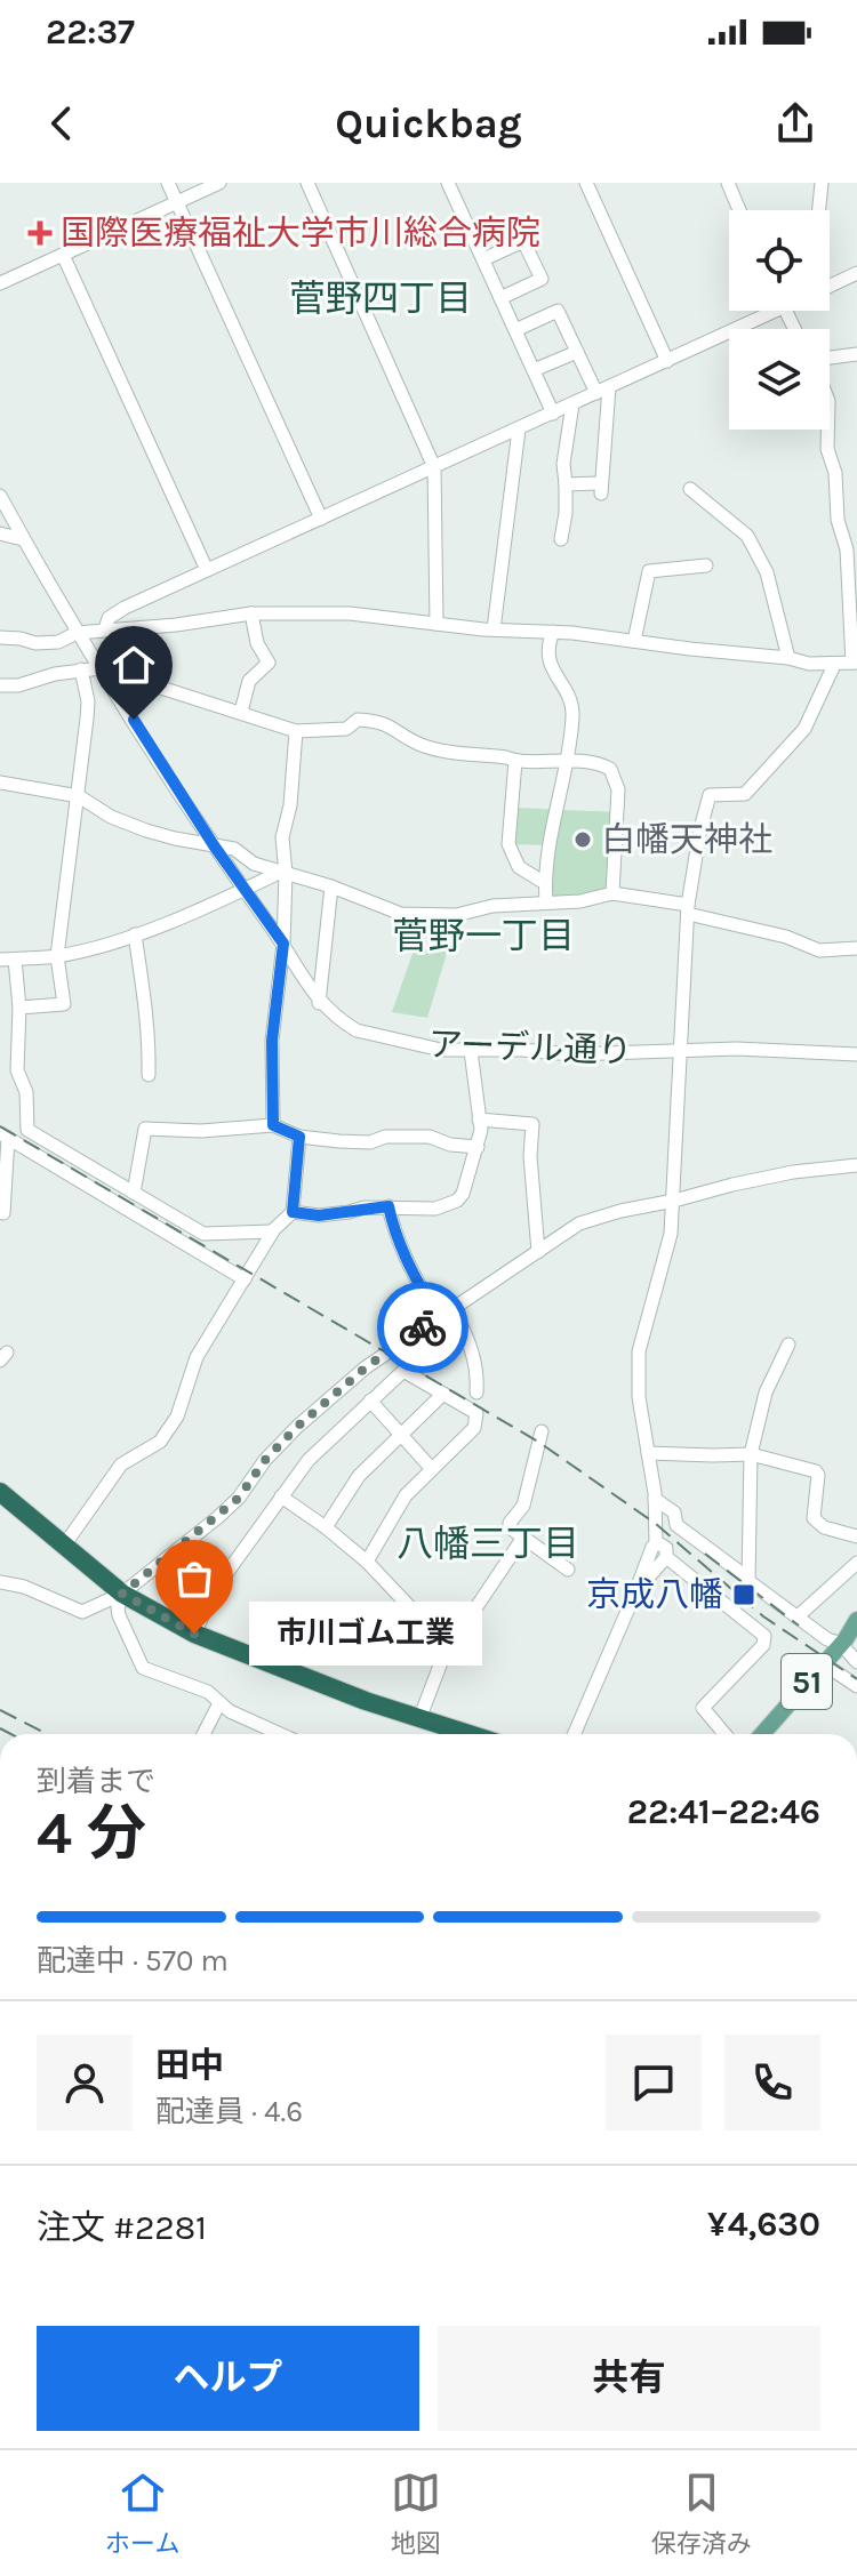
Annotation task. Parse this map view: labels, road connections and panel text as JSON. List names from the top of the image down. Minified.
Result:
{"streets":{"main road":["51"],"street":["アーデル通り"]},"districts":["菅野四丁目","菅野一丁目","八幡三丁目"],"places":{"health":["国際医療福祉大学市川総合病院"],"other":["白幡天神社","市川ゴム工業"],"transit":["京成八幡"]},"page":{"status":"22:37","header":"Quickbag","bubble":"市川ゴム工業","heading":["4 分","到着まで","22:41–22:46"],"panel":["田中","配達員 · 4.6","注文 #2281","¥4,630"],"bar":"配達中 · 570 m","buttons":["ヘルプ","共有"],"tabs":["ホーム","地図","保存済み"]}}
